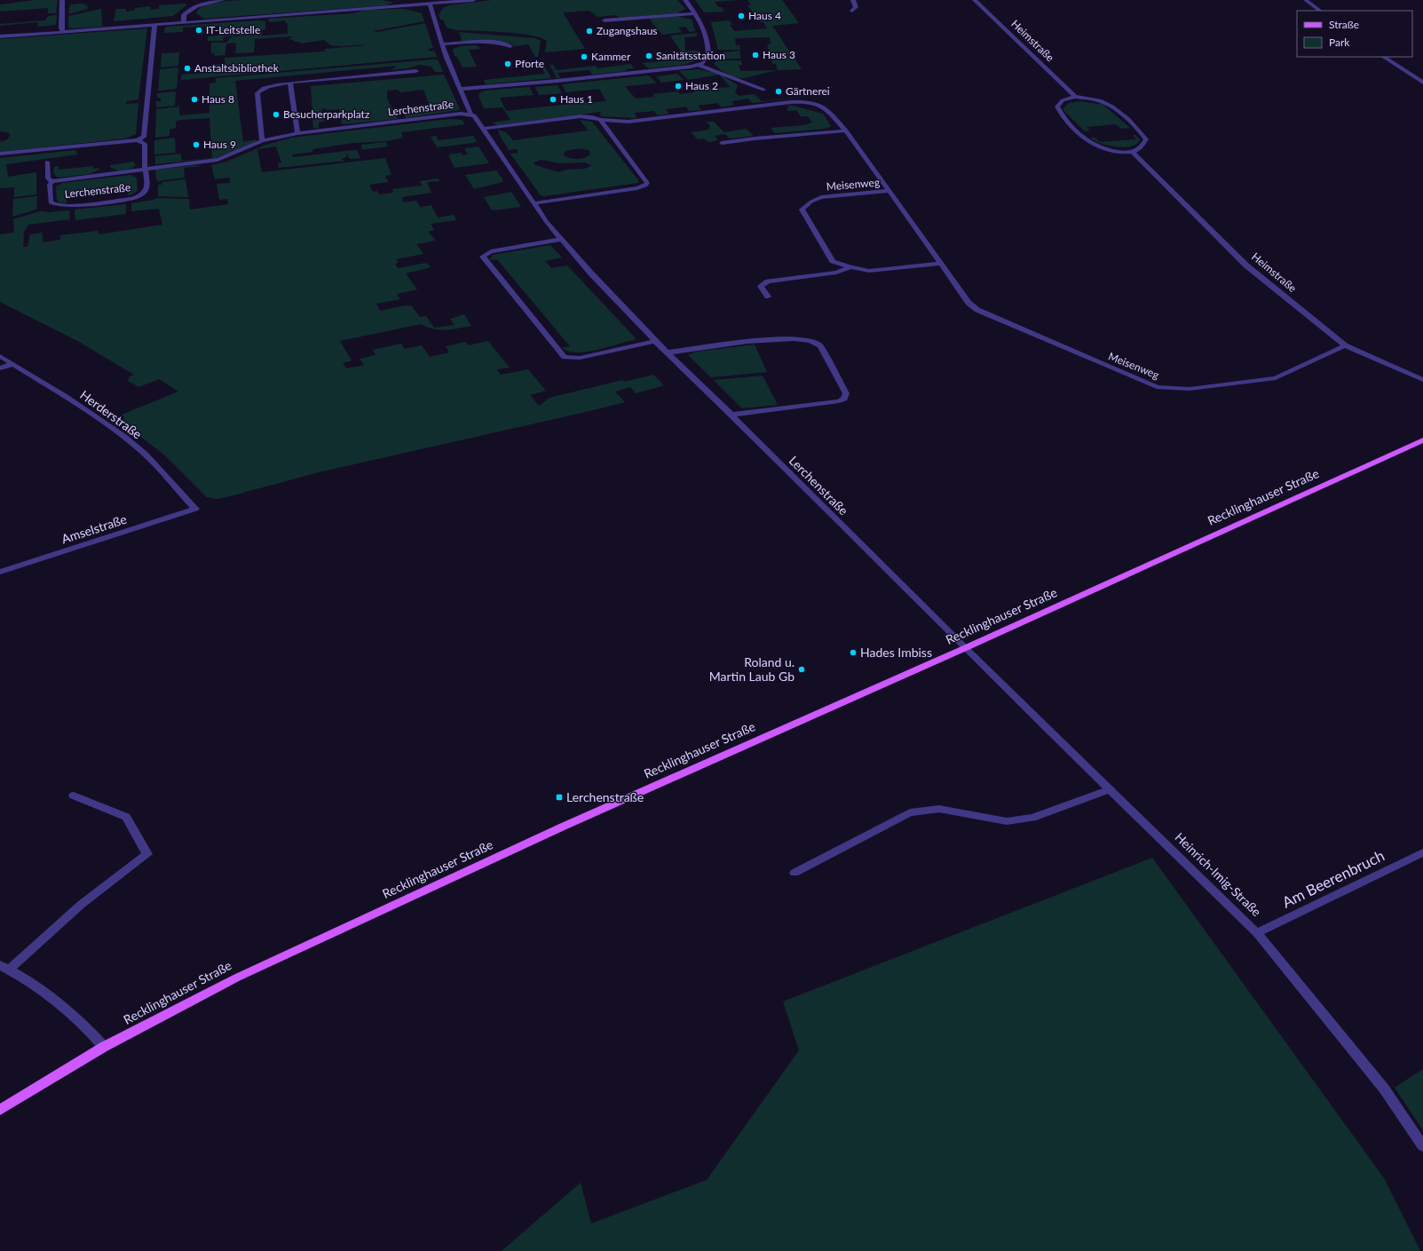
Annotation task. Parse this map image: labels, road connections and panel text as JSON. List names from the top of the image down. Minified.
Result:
{"streets":{"main road":["Recklinghauser Straße"],"street":["Heimstraße","Lerchenstraße","Meisenweg","Herderstraße","Amselstraße","Heinrich-Imig-Straße","Am Beerenbruch"]},"crossings":[["Heimstraße","Meisenweg"],["Lerchenstraße","Recklinghauser Straße"],["Lerchenstraße","Heinrich-Imig-Straße"],["Herderstraße","Amselstraße"],["Recklinghauser Straße","Heinrich-Imig-Straße"],["Heinrich-Imig-Straße","Am Beerenbruch"]],"places":{"other":["Haus 4","IT-Leitstelle","Zugangshaus","Haus 3","Sanitätsstation","Kammer","Pforte","Anstaltsbibliothek","Haus 2","Gärtnerei","Haus 8","Haus 1","Besucherparkplatz","Haus 9","Hades Imbiss","Roland u. Martin Laub Gb"],"transit":["Lerchenstraße"]},"legend":["Straße","Park"]}
